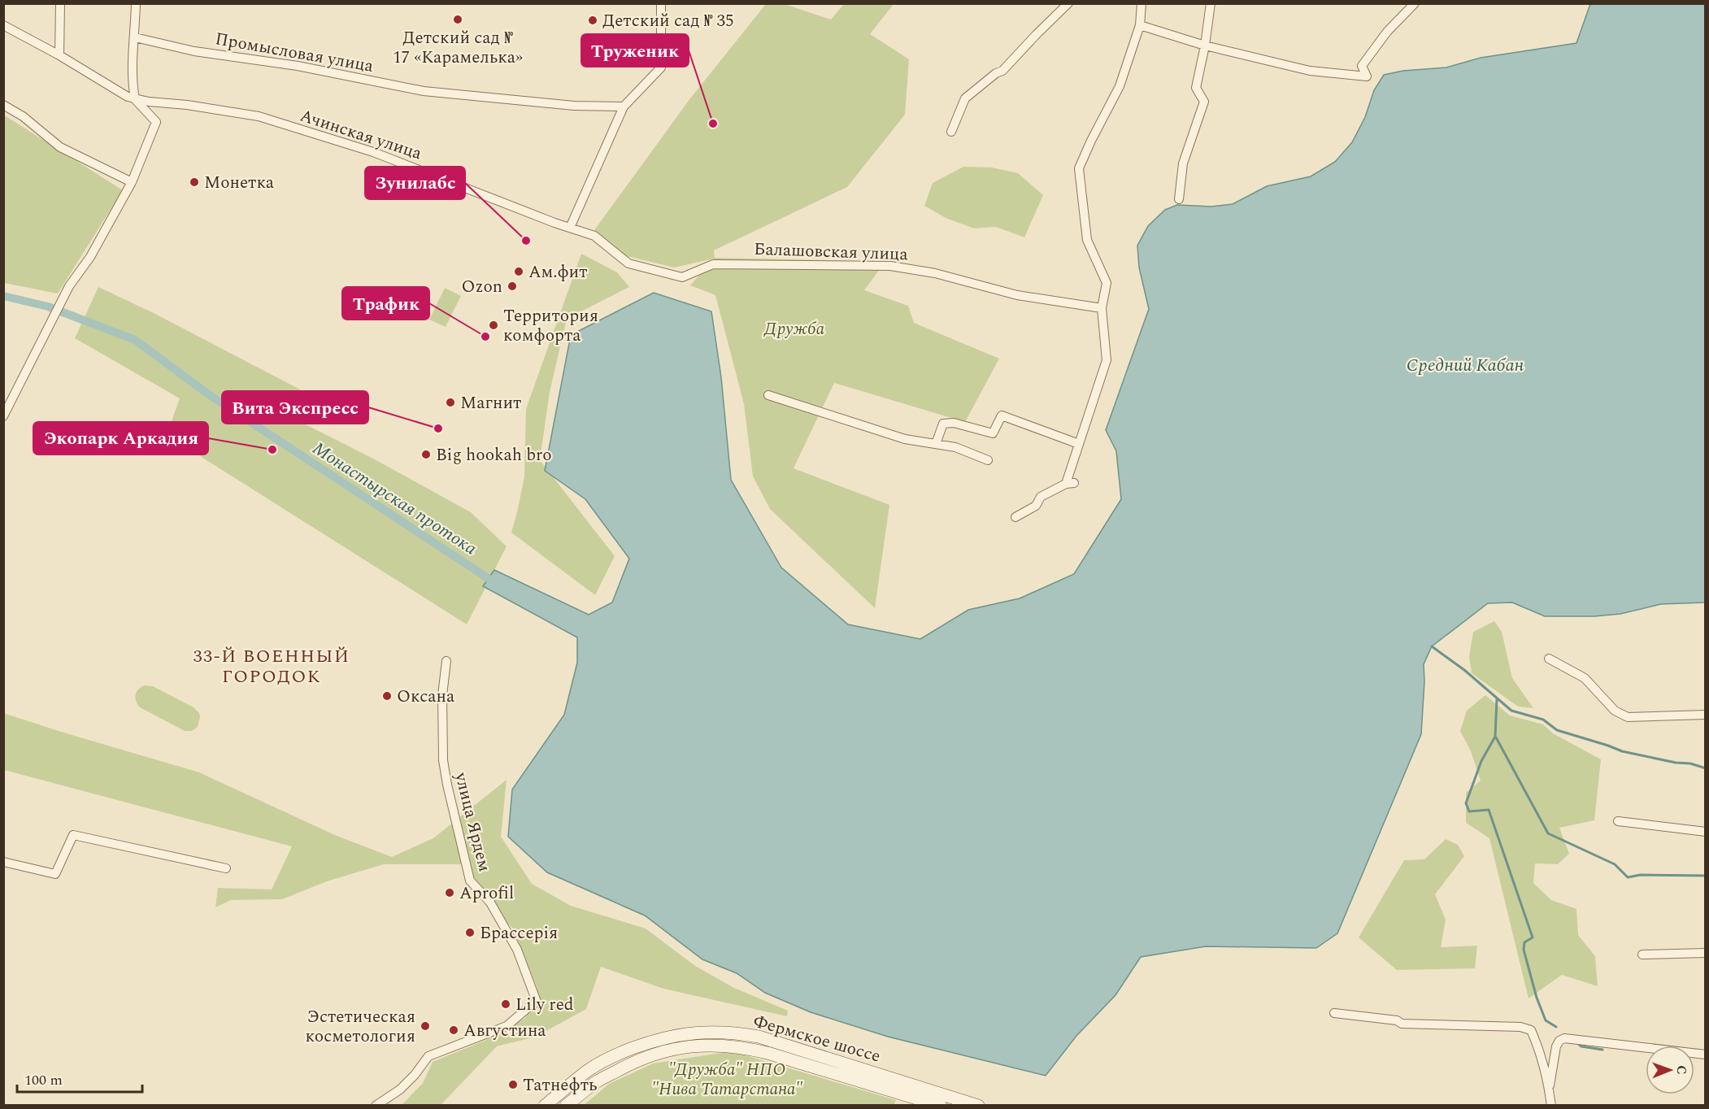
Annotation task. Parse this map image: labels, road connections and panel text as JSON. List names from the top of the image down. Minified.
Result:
{"streets":{"main road":["Фермское шоссе"],"street":["Промысловая улица","Ачинская улица","Балашовская улица","улица Ярдем"]},"crossings":[["Ачинская улица","Балашовская улица"]],"districts":["33-Й ВОЕННЫЙ ГОРОДОК"],"water":["Средний Кабан","Монастырская протока"],"parks":["Дружба","\"Дружба\" НПО \"Нива Татарстана\""],"places":["Детский сад № 17 «Карамелька»","Детский сад № 35","Труженик","Монетка","Зунилабс","Ам.фит","Ozon","Территория комфорта","Трафик","Магнит","Вита Экспресс","Экопарк Аркадия","Big hookah bro","Оксана","Aprofil","Брассерiя","Lily red","Эстетическая косметология","Августина","Татнефть"],"scale_bar":"100 m","north":"right"}
